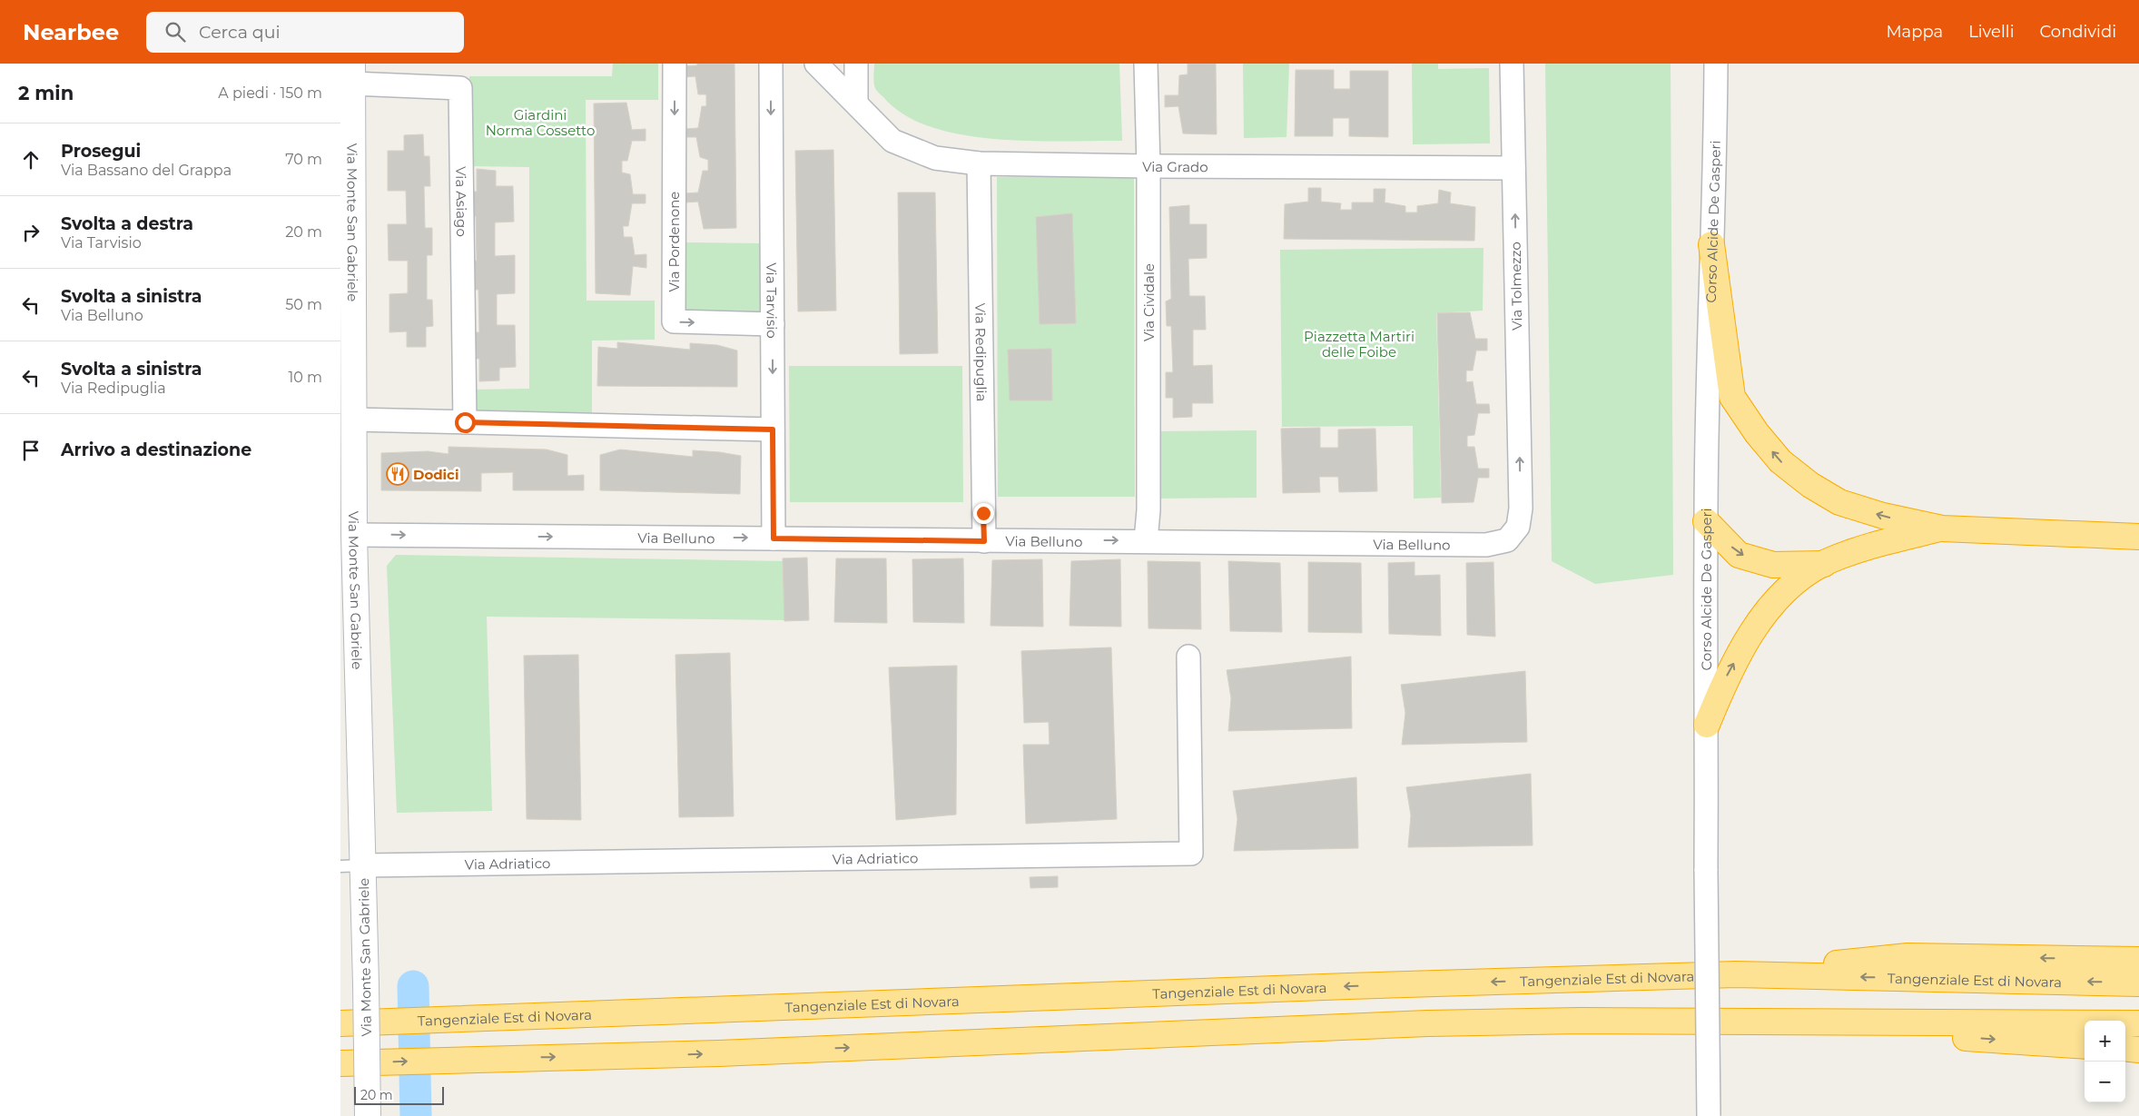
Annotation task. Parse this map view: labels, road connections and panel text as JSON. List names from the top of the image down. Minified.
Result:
{"streets":{"highway":["Tangenziale Est di Novara"],"street":["Via Grado","Via Asiago","Via Monte San Gabriele","Corso Alcide De Gasperi","Via Pordenone","Via Tolmezzo","Via Tarvisio","Via Cividale","Via Redipuglia","Via Belluno","Via Adriatico"]},"crossings":[["Via Grado","Via Tolmezzo"],["Via Grado","Via Cividale"],["Via Grado","Via Redipuglia"],["Via Asiago","Via Monte San Gabriele"],["Via Monte San Gabriele","Via Belluno"],["Via Monte San Gabriele","Via Adriatico"],["Via Pordenone","Via Tarvisio"],["Via Tolmezzo","Via Belluno"],["Via Tarvisio","Via Belluno"],["Via Cividale","Via Belluno"],["Via Redipuglia","Via Belluno"]],"one_way":["Via Tolmezzo","Via Tarvisio"],"parks":["Giardini Norma Cossetto","Piazzetta Martiri delle Foibe"],"places":{"restaurant":["Dodici"]},"scale_bar":"20 m","page":{"header":"Nearbee","search":"Cerca qui","nav":["Mappa","Livelli","Condividi"],"heading":["2 min","A piedi · 150 m"],"list":[["Prosegui","Via Bassano del Grappa","70 m"],["Svolta a destra","Via Tarvisio","20 m"],["Svolta a sinistra","Via Belluno","50 m"],["Svolta a sinistra","Via Redipuglia","10 m"],"Arrivo a destinazione"],"map_buttons":["+","−"],"scale":"20 m"}}
